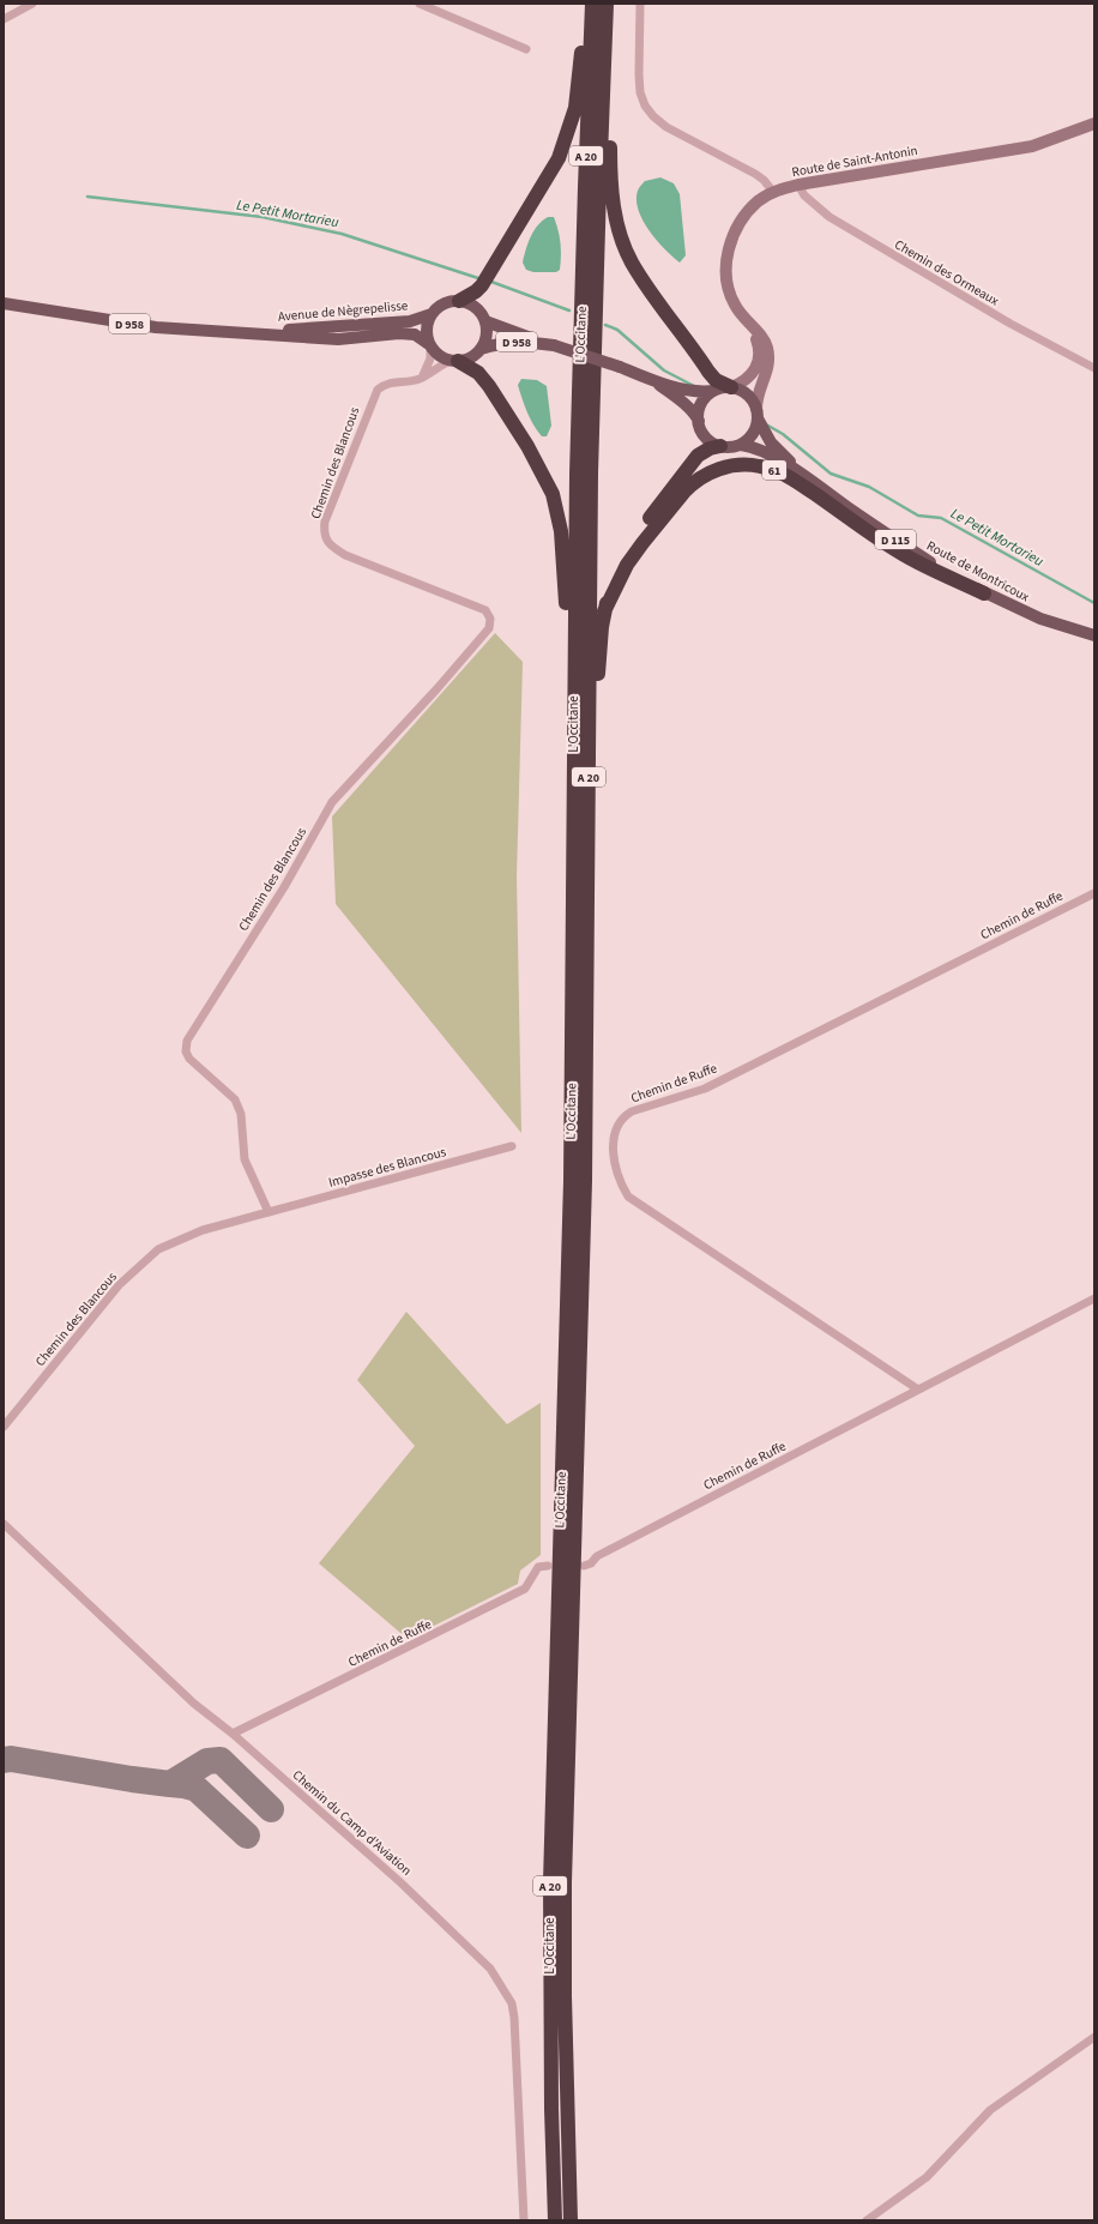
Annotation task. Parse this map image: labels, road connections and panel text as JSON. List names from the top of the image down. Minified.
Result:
{"streets":{"highway":["A 20","L'Occitane","61"],"main road":["Route de Saint-Antonin","Avenue de Nègrepelisse","D 958","D 115","Route de Montricoux"],"street":["Chemin des Ormeaux","Chemin des Blancous","Chemin de Ruffe","Impasse des Blancous","Chemin du Camp d'Aviation"]},"crossings":[["Route de Saint-Antonin","Chemin des Ormeaux"],["Route de Saint-Antonin","D 958"],["Route de Saint-Antonin","61"],["Route de Saint-Antonin","Route de Montricoux"],["Avenue de Nègrepelisse","D 958"],["Avenue de Nègrepelisse","Chemin des Blancous"],["D 958","Chemin des Blancous"],["D 958","61"],["D 958","Route de Montricoux"],["L'Occitane","61"],["Chemin des Blancous","Impasse des Blancous"],["61","Route de Montricoux"],["Chemin de Ruffe","Chemin du Camp d'Aviation"]],"water":["Le Petit Mortarieu"]}
